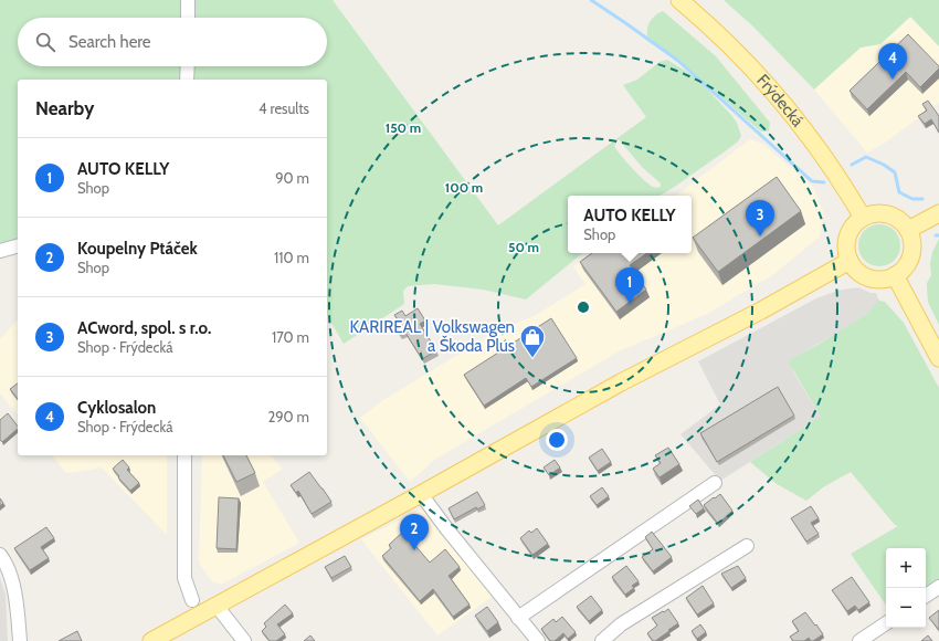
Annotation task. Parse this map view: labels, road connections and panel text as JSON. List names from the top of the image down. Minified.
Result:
{"streets":{"main road":["Frýdecká"]},"places":{"shop":["KARIREAL | Volkswagen a Škoda Plus"]},"page":{"search":"Search here","pins":["4","3","1","2"],"heading":["Nearby","4 results"],"list":[{"mark":"1","name":"AUTO KELLY","note":"Shop","value":"90 m"},{"mark":"2","name":"Koupelny Ptáček","note":"Shop","value":"110 m"},{"mark":"3","name":"ACword, spol. s r.o.","note":"Shop · Frýdecká","value":"170 m"},{"mark":"4","name":"Cyklosalon","note":"Shop · Frýdecká","value":"290 m"}],"popup":["AUTO KELLY","Shop"],"map_buttons":["+","−"]},"rings":["150 m","100 m","50 m"]}
